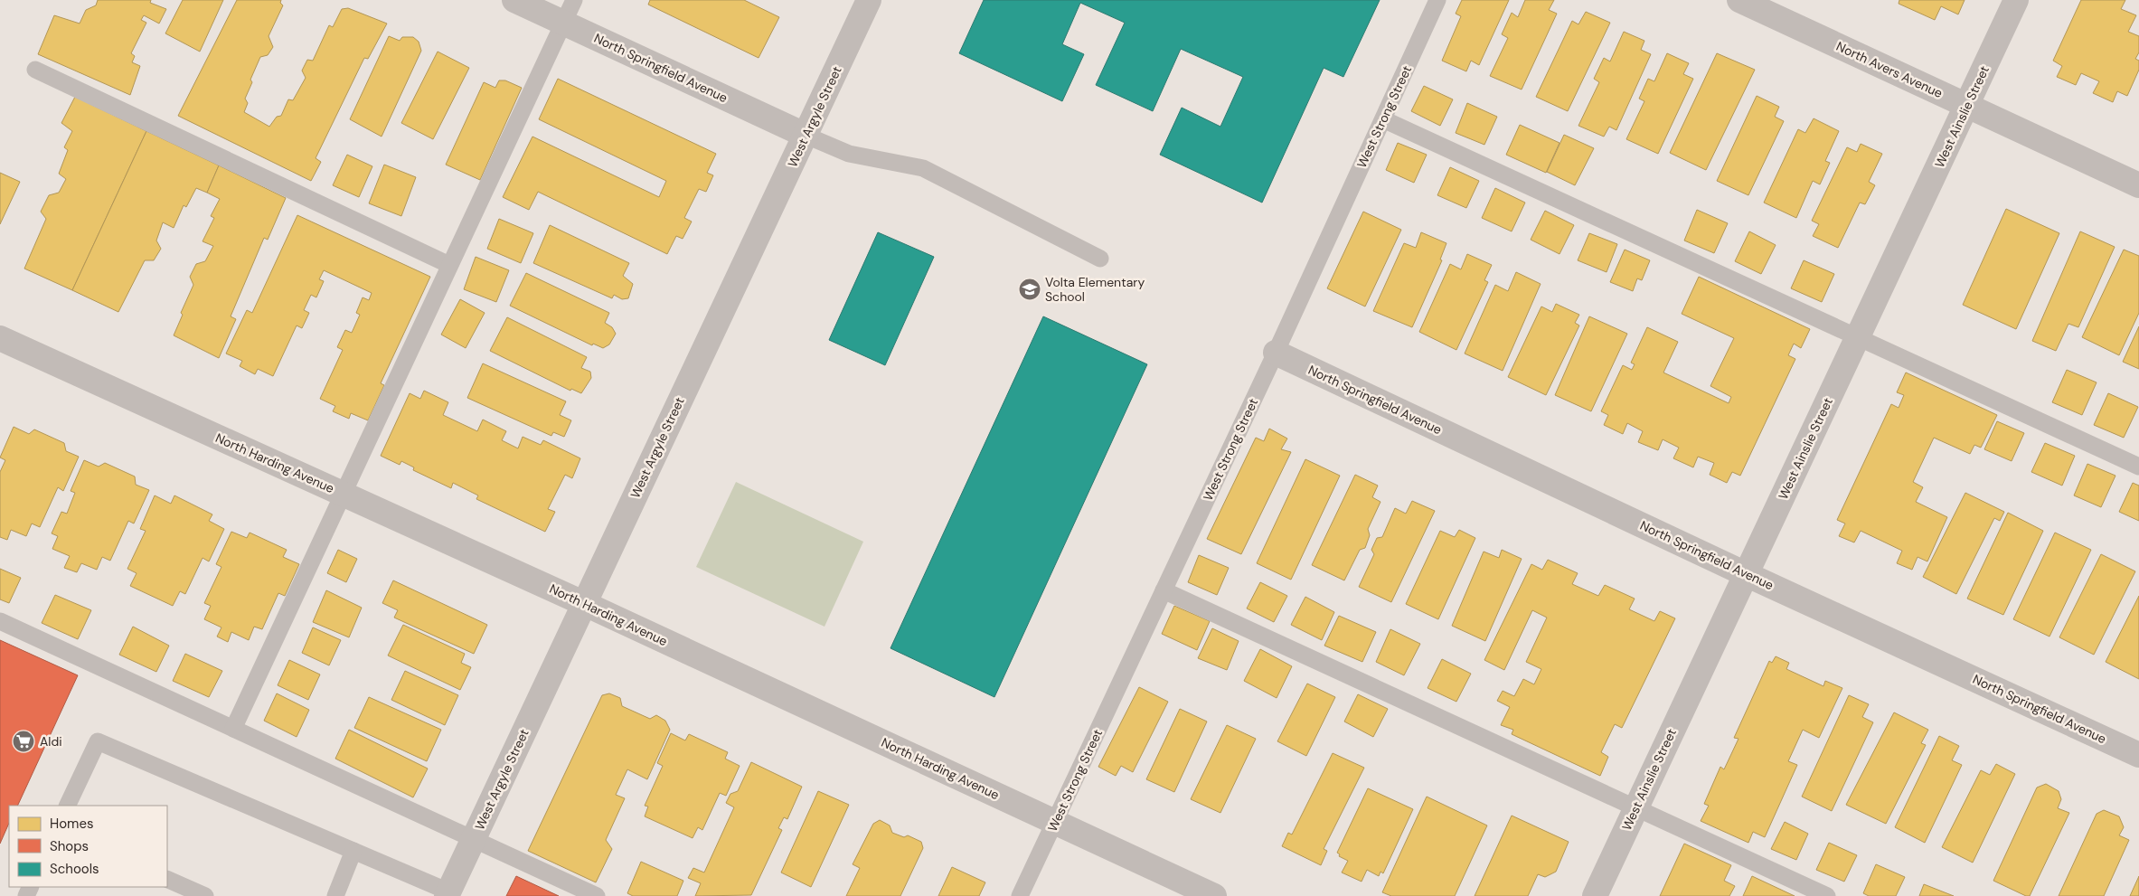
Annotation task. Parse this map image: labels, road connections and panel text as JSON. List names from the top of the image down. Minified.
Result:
{"streets":{"street":["North Springfield Avenue","North Avers Avenue","West Argyle Street","West Ainslie Street","North Harding Avenue"],"lane":["West Strong Street"]},"crossings":[["North Springfield Avenue","West Argyle Street"],["North Springfield Avenue","West Strong Street"],["North Springfield Avenue","West Ainslie Street"],["North Avers Avenue","West Ainslie Street"],["West Argyle Street","North Harding Avenue"],["West Strong Street","North Harding Avenue"]],"places":{"school or university":["Volta Elementary School"],"supermarket":["Aldi"]},"legend":["Homes","Shops","Schools"]}
